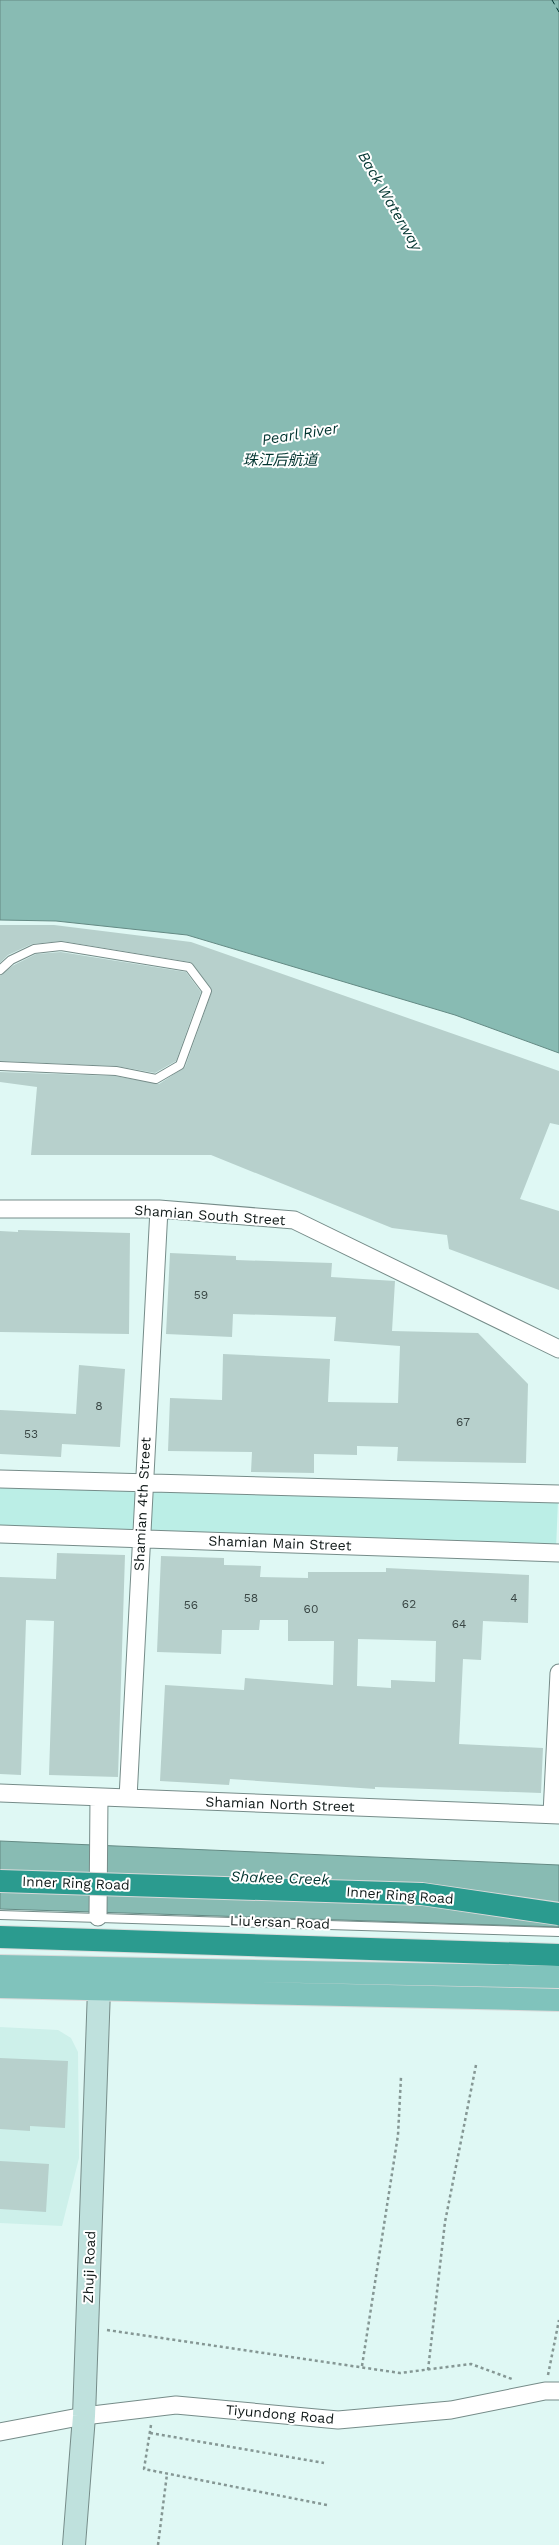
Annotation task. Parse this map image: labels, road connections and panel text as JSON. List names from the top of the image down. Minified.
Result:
{"streets":{"highway":["Inner Ring Road"],"street":["Shamian South Street","Shamian 4th Street","Shamian Main Street","Shamian North Street","Zhuji Road","Tiyundong Road"],"lane":["Liu'ersan Road"]},"crossings":[["Shamian South Street","Shamian 4th Street"],["Shamian 4th Street","Shamian Main Street"],["Shamian 4th Street","Shamian North Street"],["Zhuji Road","Tiyundong Road"]],"water":["Back Waterway","Pearl River","珠江后航道","Shakee Creek"],"house_numbers":["59","8","67","53","58","4","62","56","60","64"]}
